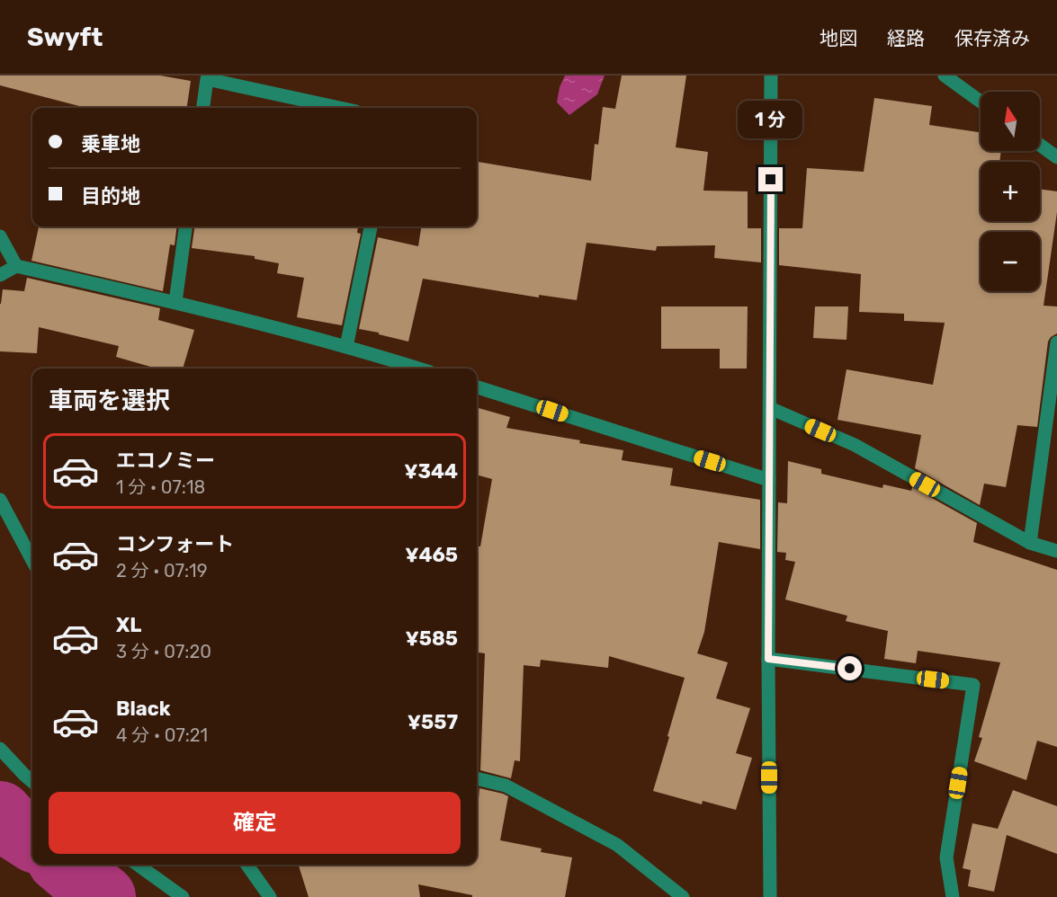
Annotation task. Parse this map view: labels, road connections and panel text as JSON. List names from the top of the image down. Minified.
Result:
{"north":"top","page":{"header":"Swyft","nav":["地図","経路","保存済み"],"map_buttons":["+","−"],"bubble":"1 分","banner":["乗車地","目的地"],"heading":"車両を選択","list":[{"name":"エコノミー","note":"1 分 · 07:18","value":"¥344"},{"name":"コンフォート","note":"2 分 · 07:19","value":"¥465"},{"name":"XL","note":"3 分 · 07:20","value":"¥585"},{"name":"Black","note":"4 分 · 07:21","value":"¥557"}],"buttons":"確定"}}
